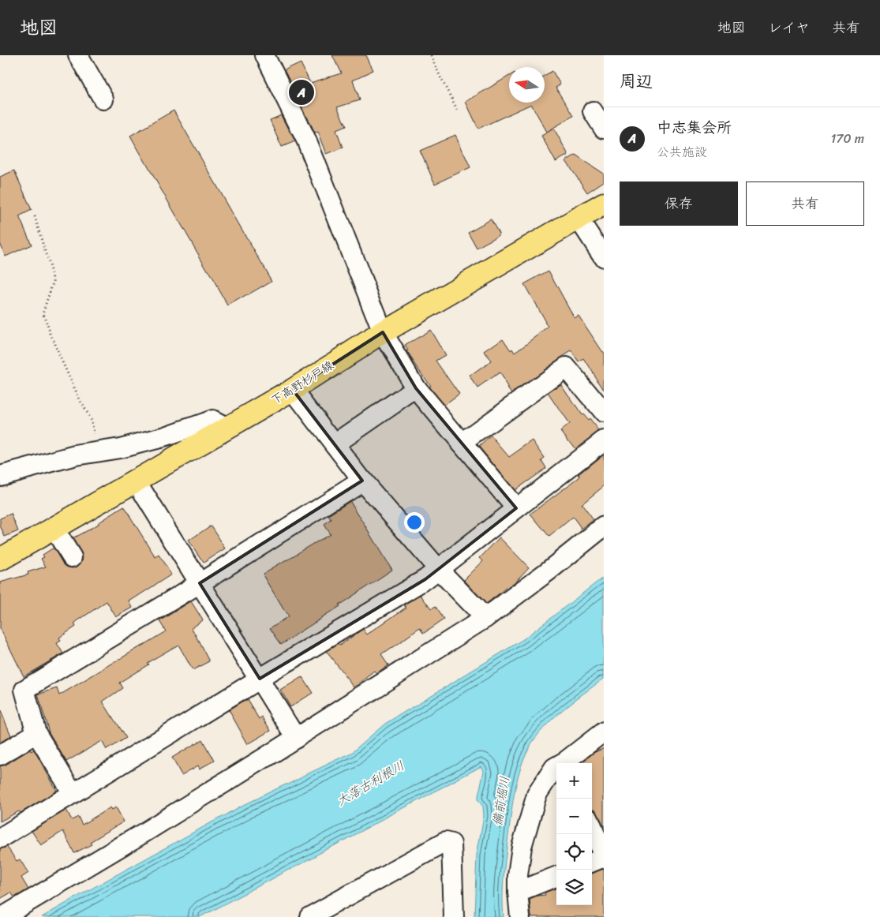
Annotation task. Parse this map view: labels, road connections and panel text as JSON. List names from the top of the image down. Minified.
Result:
{"streets":{"main road":["下高野杉戸線"]},"water":["大落古利根川","備前堀川"],"north":"left","page":{"header":"地図","nav":["地図","レイヤ","共有"],"heading":"周辺","pins":"A","list":[{"mark":"A","name":"中志集会所","note":"公共施設","value":"170 m"}],"buttons":["保存","共有"],"map_buttons":["+","−"]}}
